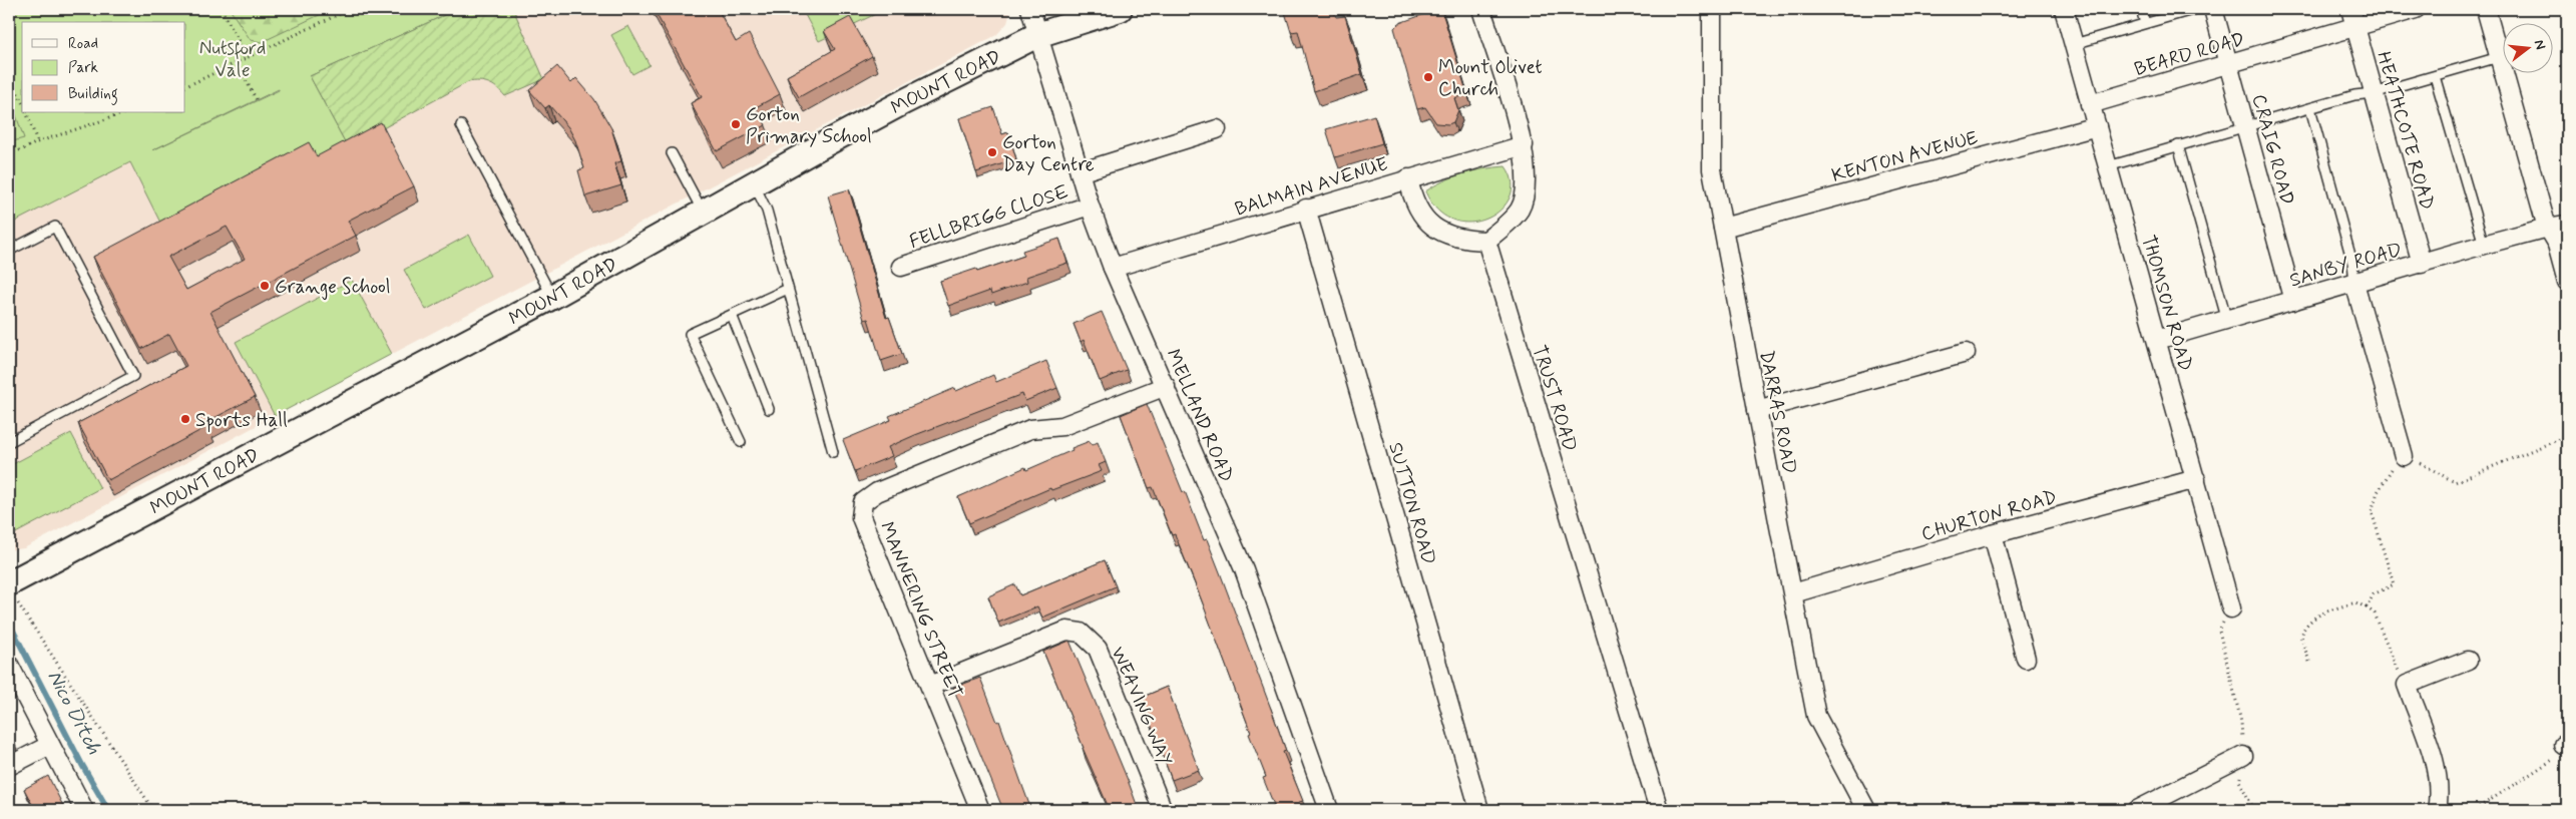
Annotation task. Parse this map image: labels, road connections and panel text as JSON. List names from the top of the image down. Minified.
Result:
{"streets":{"main road":["MOUNT ROAD"],"street":["BEARD ROAD","HEATHCOTE ROAD","CRAIG ROAD","KENTON AVENUE","BALMAIN AVENUE","FELLBRIGG CLOSE","SANBY ROAD","THOMSON ROAD","TRUST ROAD","DARRAS ROAD","MELLAND ROAD","SUTTON ROAD","CHURTON ROAD","MANNERING STREET","WEAVING WAY"]},"crossings":[["BEARD ROAD","HEATHCOTE ROAD"],["BEARD ROAD","CRAIG ROAD"],["BEARD ROAD","THOMSON ROAD"],["MOUNT ROAD","MELLAND ROAD"],["HEATHCOTE ROAD","SANBY ROAD"],["CRAIG ROAD","SANBY ROAD"],["KENTON AVENUE","THOMSON ROAD"],["KENTON AVENUE","DARRAS ROAD"],["BALMAIN AVENUE","MELLAND ROAD"],["BALMAIN AVENUE","SUTTON ROAD"],["FELLBRIGG CLOSE","MELLAND ROAD"],["SANBY ROAD","THOMSON ROAD"],["THOMSON ROAD","CHURTON ROAD"],["DARRAS ROAD","CHURTON ROAD"],["MELLAND ROAD","MANNERING STREET"],["MANNERING STREET","WEAVING WAY"]],"water":["Nico Ditch"],"parks":["Nutsford Vale"],"places":["Mount Olivet Church","Gorton Primary School","Gorton Day Centre","Grange School","Sports Hall"],"legend":["Road","Park","Building"],"north":"right"}
